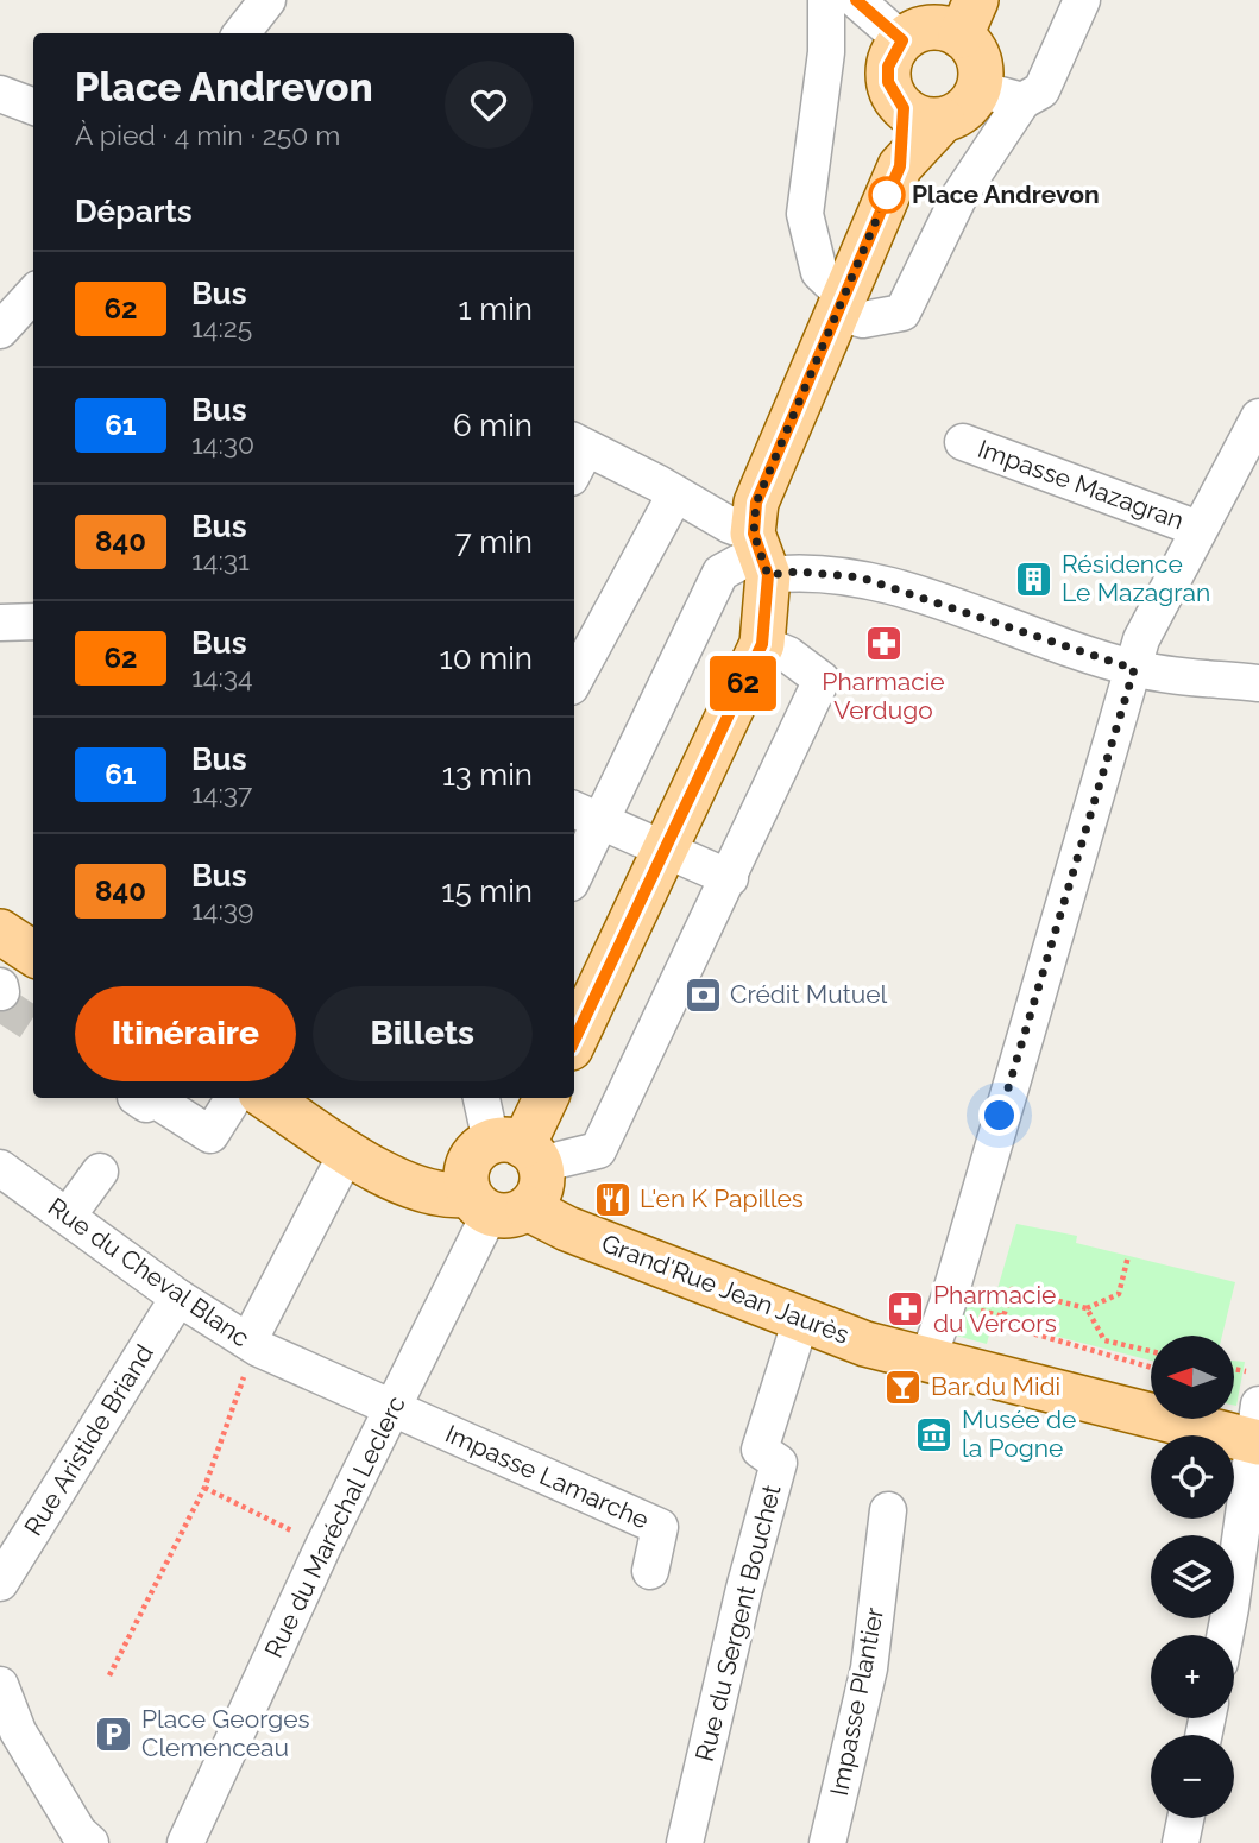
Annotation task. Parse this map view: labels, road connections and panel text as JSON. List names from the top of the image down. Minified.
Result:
{"streets":{"main road":["Grand'Rue Jean Jaurès"],"street":["Impasse Mazagran","Rue du Cheval Blanc","Rue Aristide Briand","Impasse Lamarche","Rue du Maréchal Leclerc","Rue du Sergent Bouchet","Impasse Plantier"]},"crossings":[["Rue du Cheval Blanc","Rue Aristide Briand"],["Rue du Cheval Blanc","Impasse Lamarche"],["Rue du Cheval Blanc","Rue du Maréchal Leclerc"],["Grand'Rue Jean Jaurès","Rue du Maréchal Leclerc"],["Grand'Rue Jean Jaurès","Rue du Sergent Bouchet"],["Impasse Lamarche","Rue du Maréchal Leclerc"]],"places":{"other":["Place Andrevon"],"building":["Résidence Le Mazagran"],"pharmacy":["Pharmacie Verdugo","Pharmacie du Vercors"],"bank":["Crédit Mutuel"],"restaurant":["L'en K Papilles"],"bar":["Bar du Midi"],"museum":["Musée de la Pogne"],"parking":["Place Georges Clemenceau"]},"lines":["bus line 62"],"north":"left","page":{"on_map":"62","heading":[["Place Andrevon","À pied · 4 min · 250 m"],"Départs"],"list":[{"mark":"62","name":"Bus","note":"14:25","value":"1 min"},{"mark":"61","name":"Bus","note":"14:30","value":"6 min"},{"mark":"840","name":"Bus","note":"14:31","value":"7 min"},{"mark":"62","name":"Bus","note":"14:34","value":"10 min"},{"mark":"61","name":"Bus","note":"14:37","value":"13 min"},{"mark":"840","name":"Bus","note":"14:39","value":"15 min"}],"buttons":["Itinéraire","Billets"],"map_buttons":["+","−"]}}
